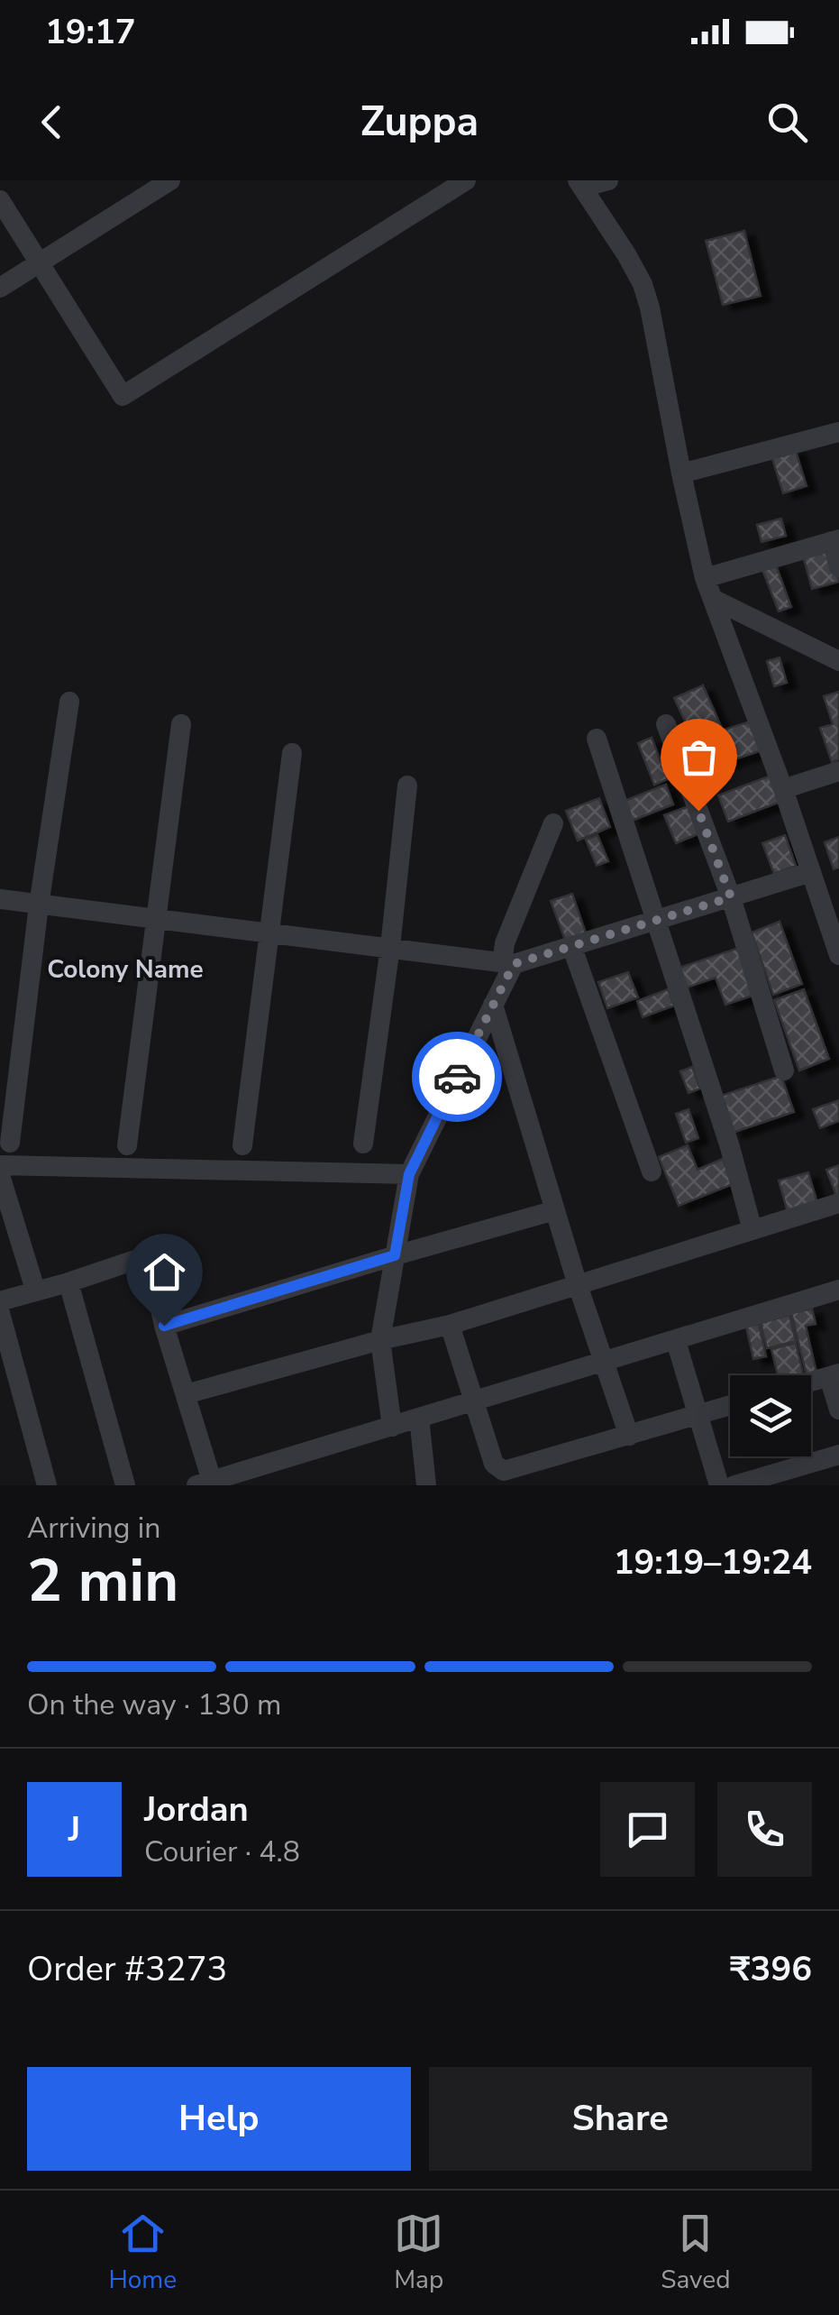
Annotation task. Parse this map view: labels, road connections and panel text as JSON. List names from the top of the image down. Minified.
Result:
{"districts":["Colony Name"],"page":{"status":"19:17","header":"Zuppa","heading":["2 min","Arriving in","19:19–19:24"],"panel":["Jordan","Courier · 4.8","Order #3273","₹396"],"bar":"On the way · 130 m","round":"J","buttons":["Help","Share"],"tabs":["Home","Map","Saved"]}}
